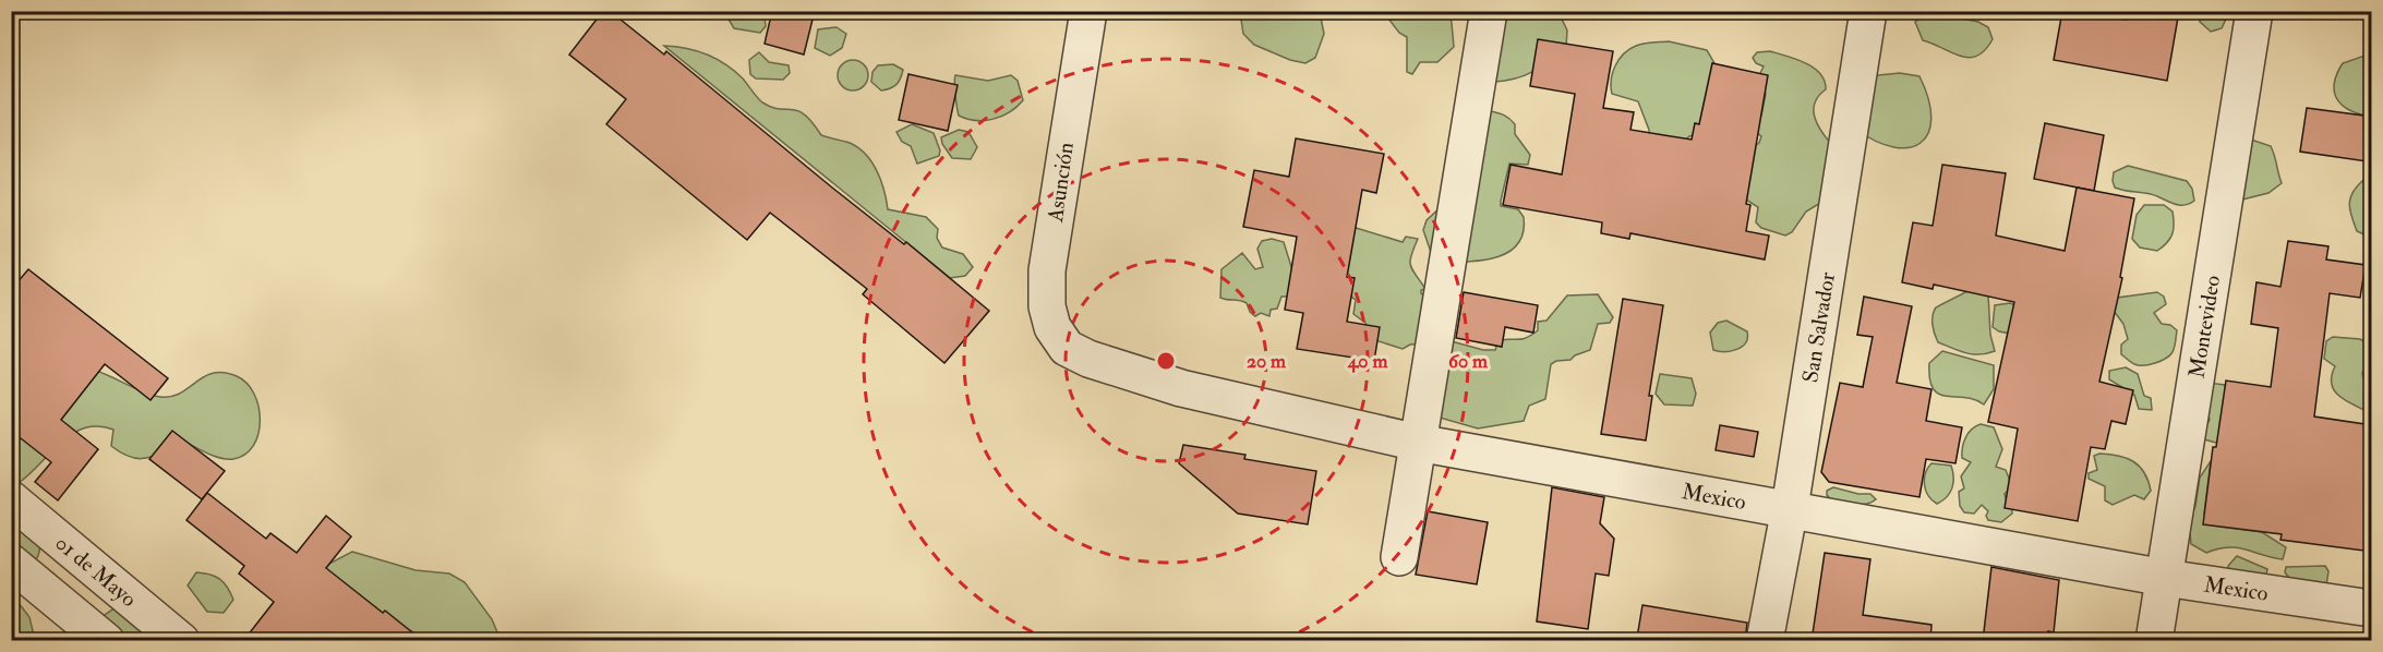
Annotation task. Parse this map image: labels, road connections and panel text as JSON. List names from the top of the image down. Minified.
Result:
{"streets":{"street":["Asunción","San Salvador","Montevideo","Mexico","01 de Mayo"]},"crossings":[["Asunción","Mexico"],["San Salvador","Mexico"],["Montevideo","Mexico"]],"rings":["20 m","40 m","60 m"]}
